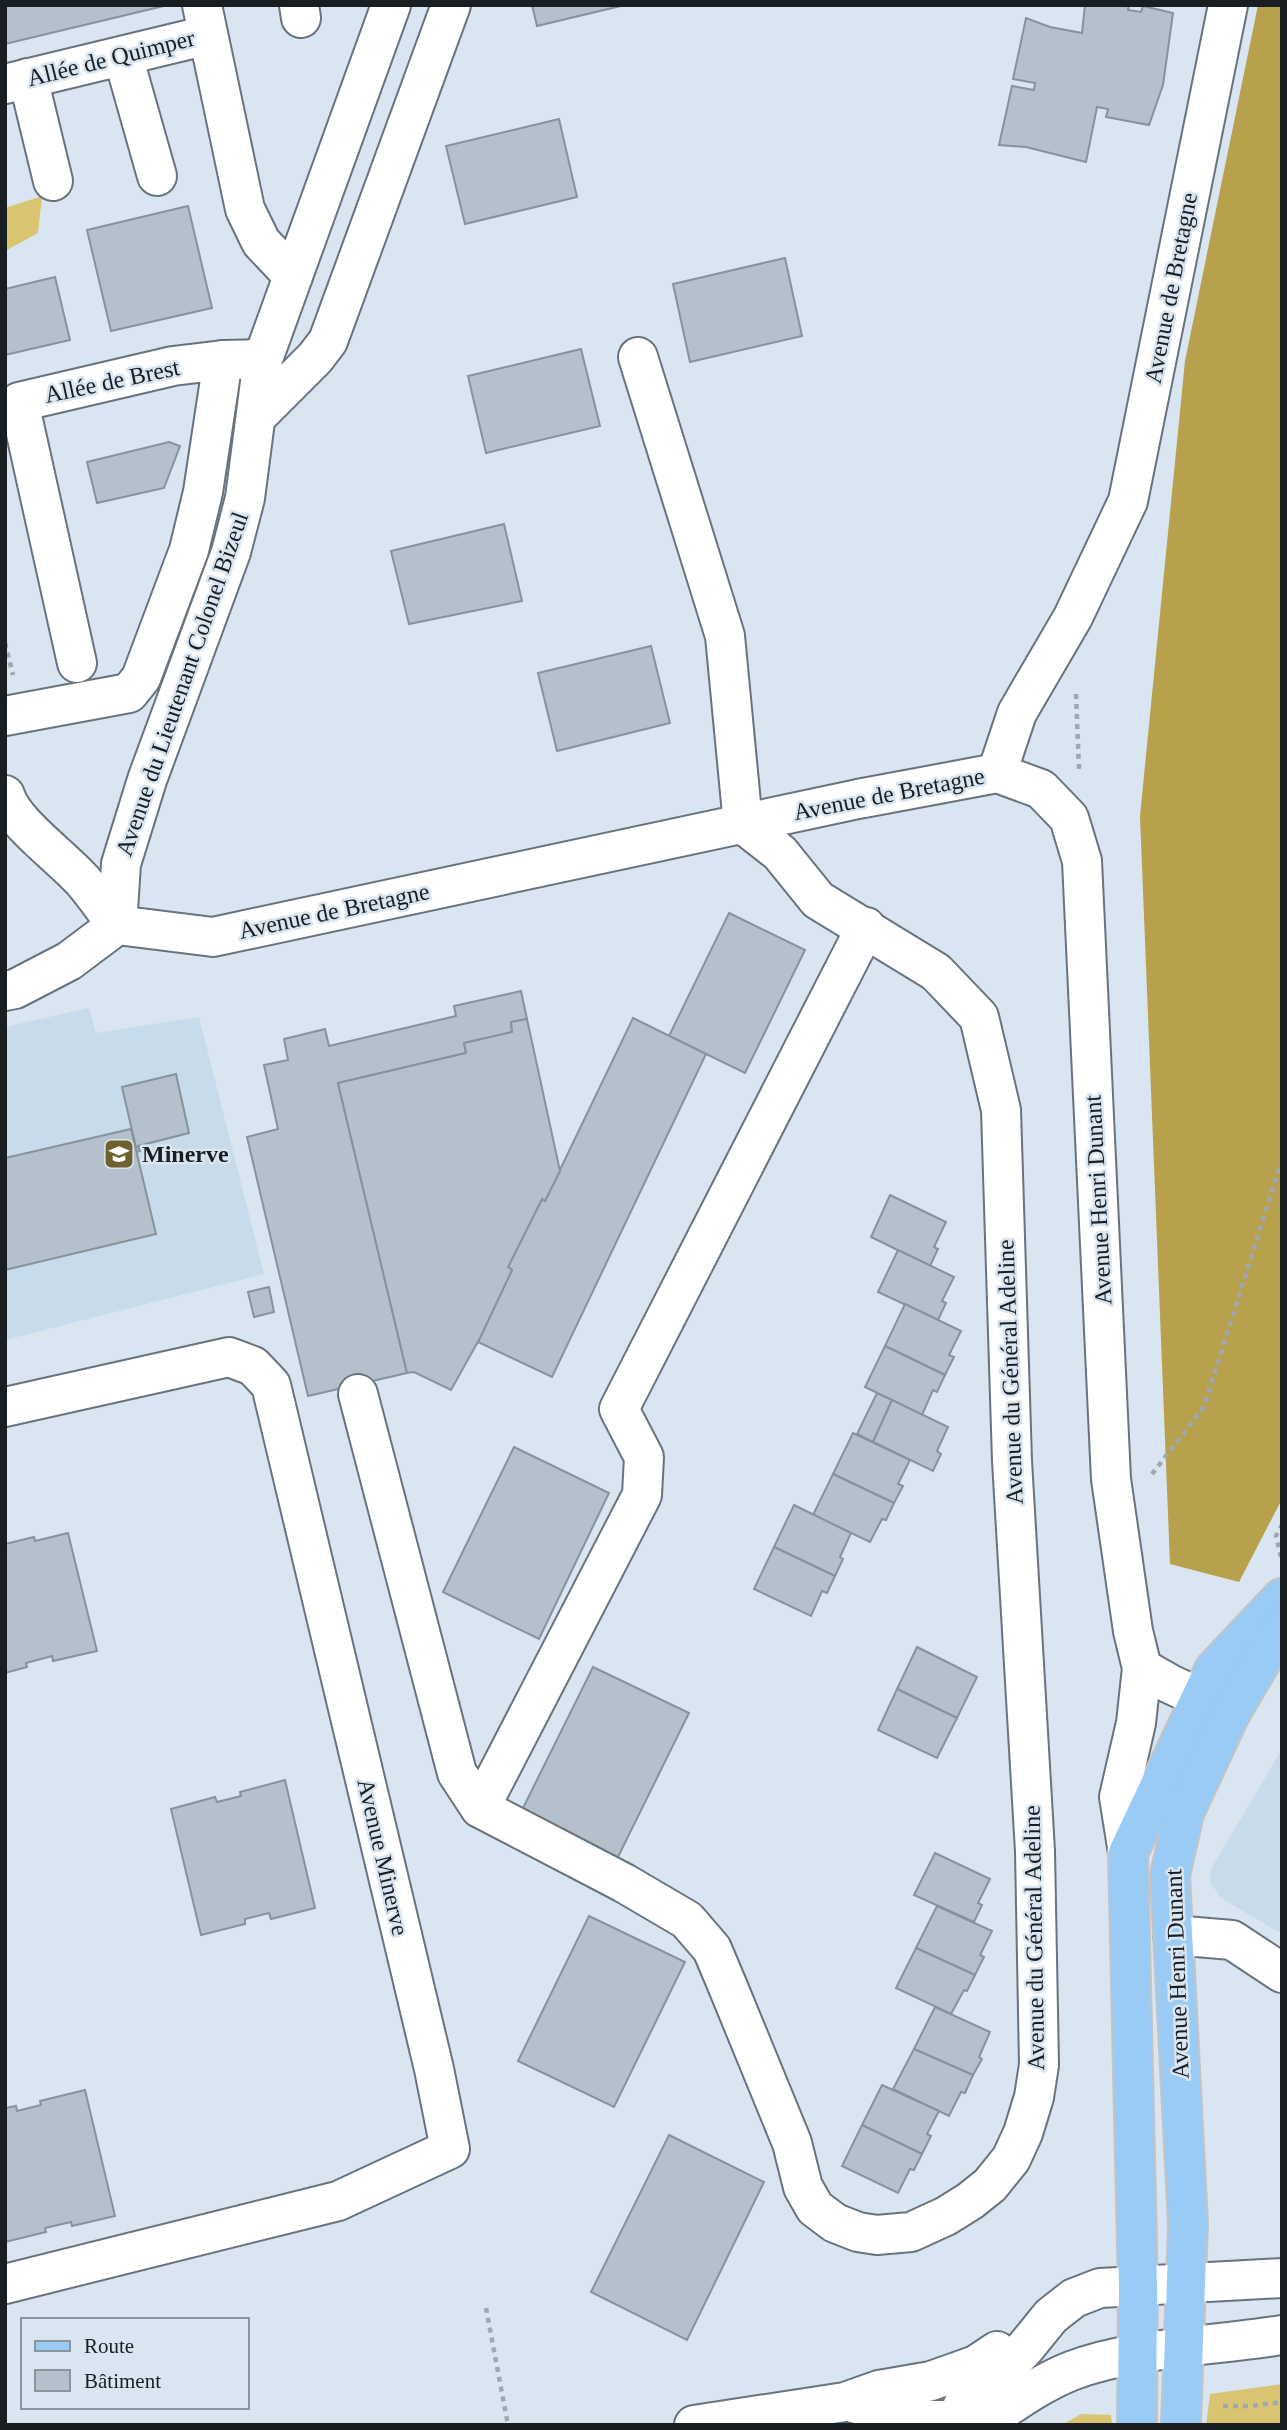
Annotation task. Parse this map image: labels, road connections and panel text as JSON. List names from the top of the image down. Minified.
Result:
{"streets":{"main road":["Avenue Henri Dunant"],"street":["Allée de Quimper","Avenue de Bretagne","Allée de Brest","Avenue du Lieutenant Colonel Bizeul","Avenue du Général Adeline","Avenue Minerve"]},"crossings":[["Allée de Quimper","Avenue du Lieutenant Colonel Bizeul"],["Avenue de Bretagne","Avenue du Lieutenant Colonel Bizeul"],["Avenue de Bretagne","Avenue Henri Dunant"],["Avenue de Bretagne","Avenue du Général Adeline"],["Allée de Brest","Avenue du Lieutenant Colonel Bizeul"]],"places":{"school or university":["Minerve"]},"legend":["Route","Bâtiment"]}
